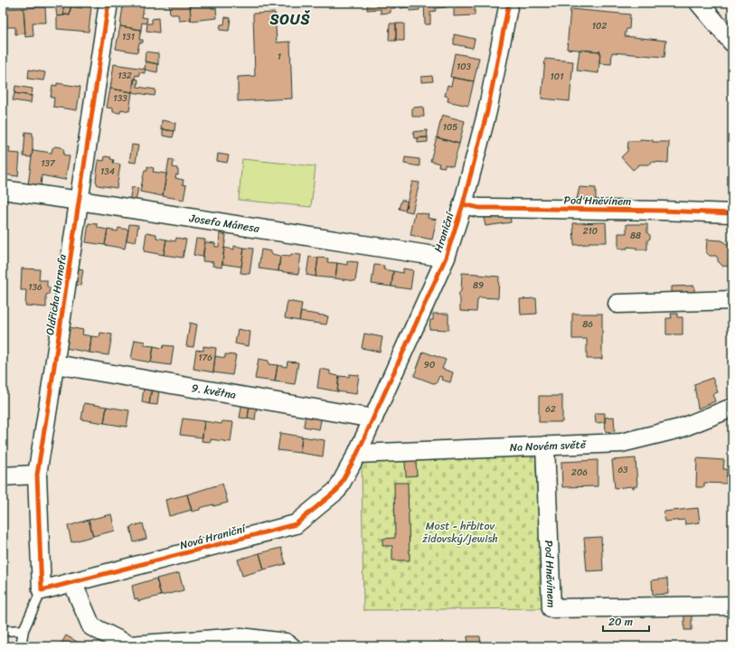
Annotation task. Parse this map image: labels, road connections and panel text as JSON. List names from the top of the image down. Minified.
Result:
{"streets":{"street":["Pod Hněvínem","Josefa Mánesa","Hraniční","Oldřicha Hornofa","9. května","Na Novém světě","Nová Hraniční"]},"crossings":[["Pod Hněvínem","Hraniční"],["Pod Hněvínem","Na Novém světě"],["Josefa Mánesa","Hraniční"],["Josefa Mánesa","Oldřicha Hornofa"],["Hraniční","9. května"],["Hraniční","Na Novém světě"],["Hraniční","Nová Hraniční"],["Oldřicha Hornofa","9. května"],["Oldřicha Hornofa","Nová Hraniční"],["Na Novém světě","Nová Hraniční"]],"districts":["SOUŠ"],"parks":["Most - hřbitov židovský/jewish"],"house_numbers":["102","131","1","103","132","101","133","105","137","134","210","88","89","136","86","176","90","62","63","206"],"scale_bar":"20 m"}
